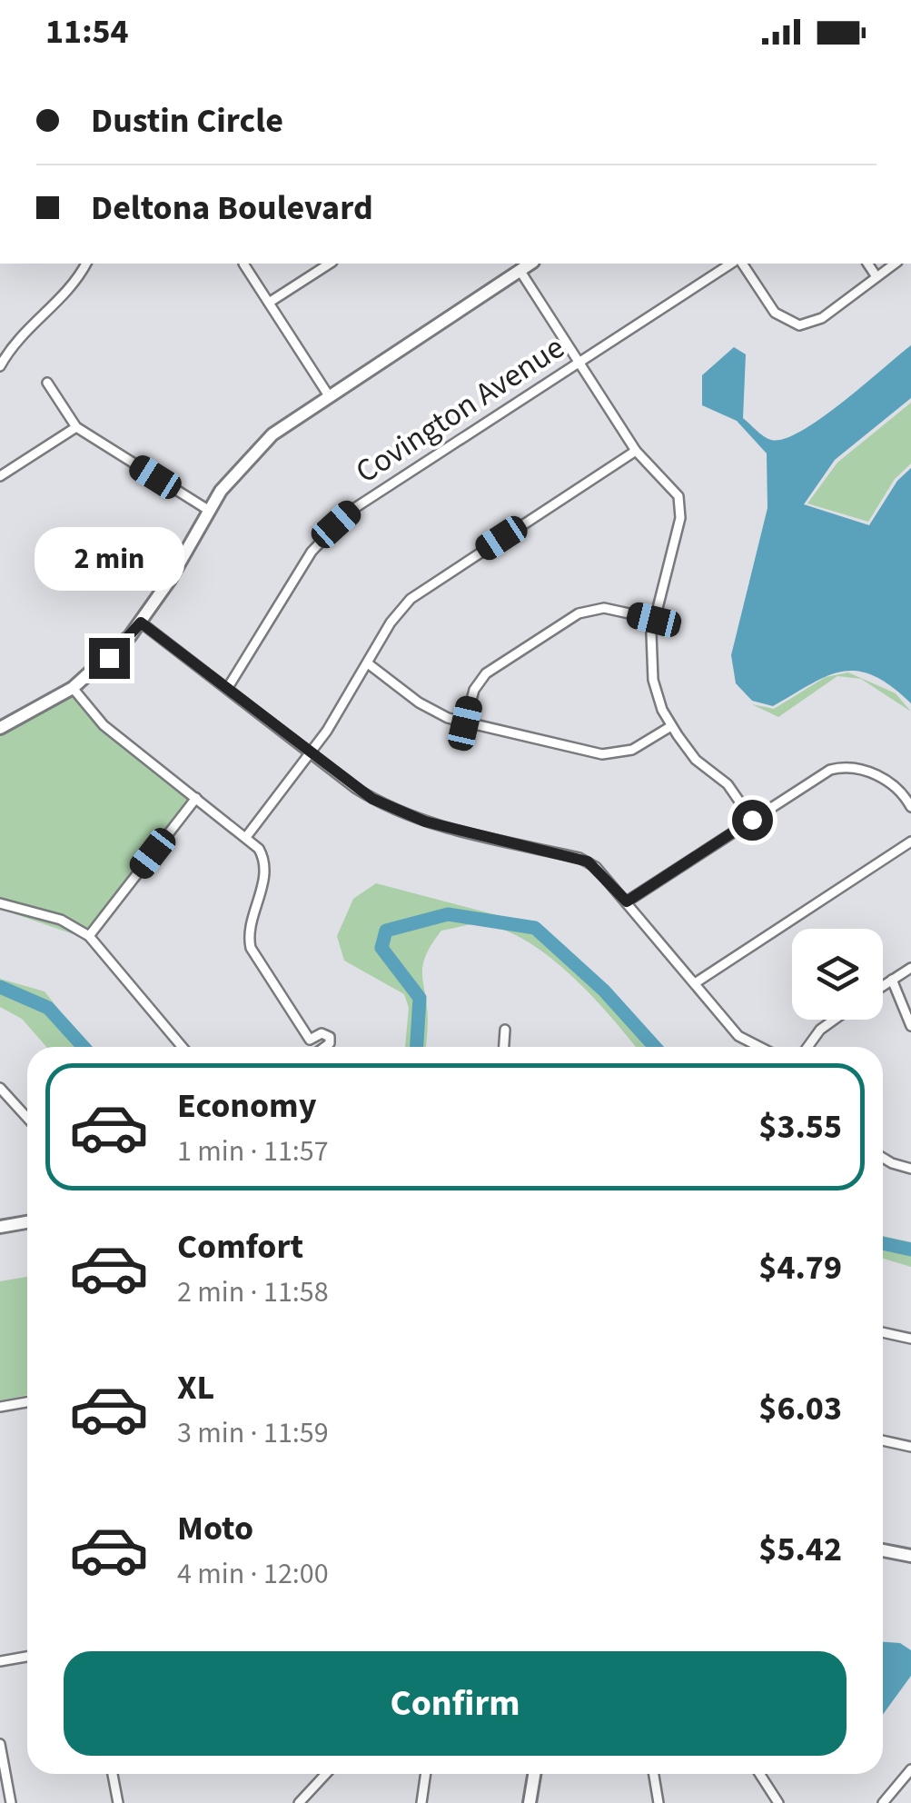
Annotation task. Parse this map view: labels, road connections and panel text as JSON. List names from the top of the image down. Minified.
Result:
{"streets":{"street":["Covington Avenue"]},"page":{"status":"11:54","banner":["Dustin Circle","Deltona Boulevard"],"bubble":"2 min","list":[{"name":"Economy","note":"1 min · 11:57","value":"$3.55"},{"name":"Comfort","note":"2 min · 11:58","value":"$4.79"},{"name":"XL","note":"3 min · 11:59","value":"$6.03"},{"name":"Moto","note":"4 min · 12:00","value":"$5.42"}],"buttons":"Confirm"}}
